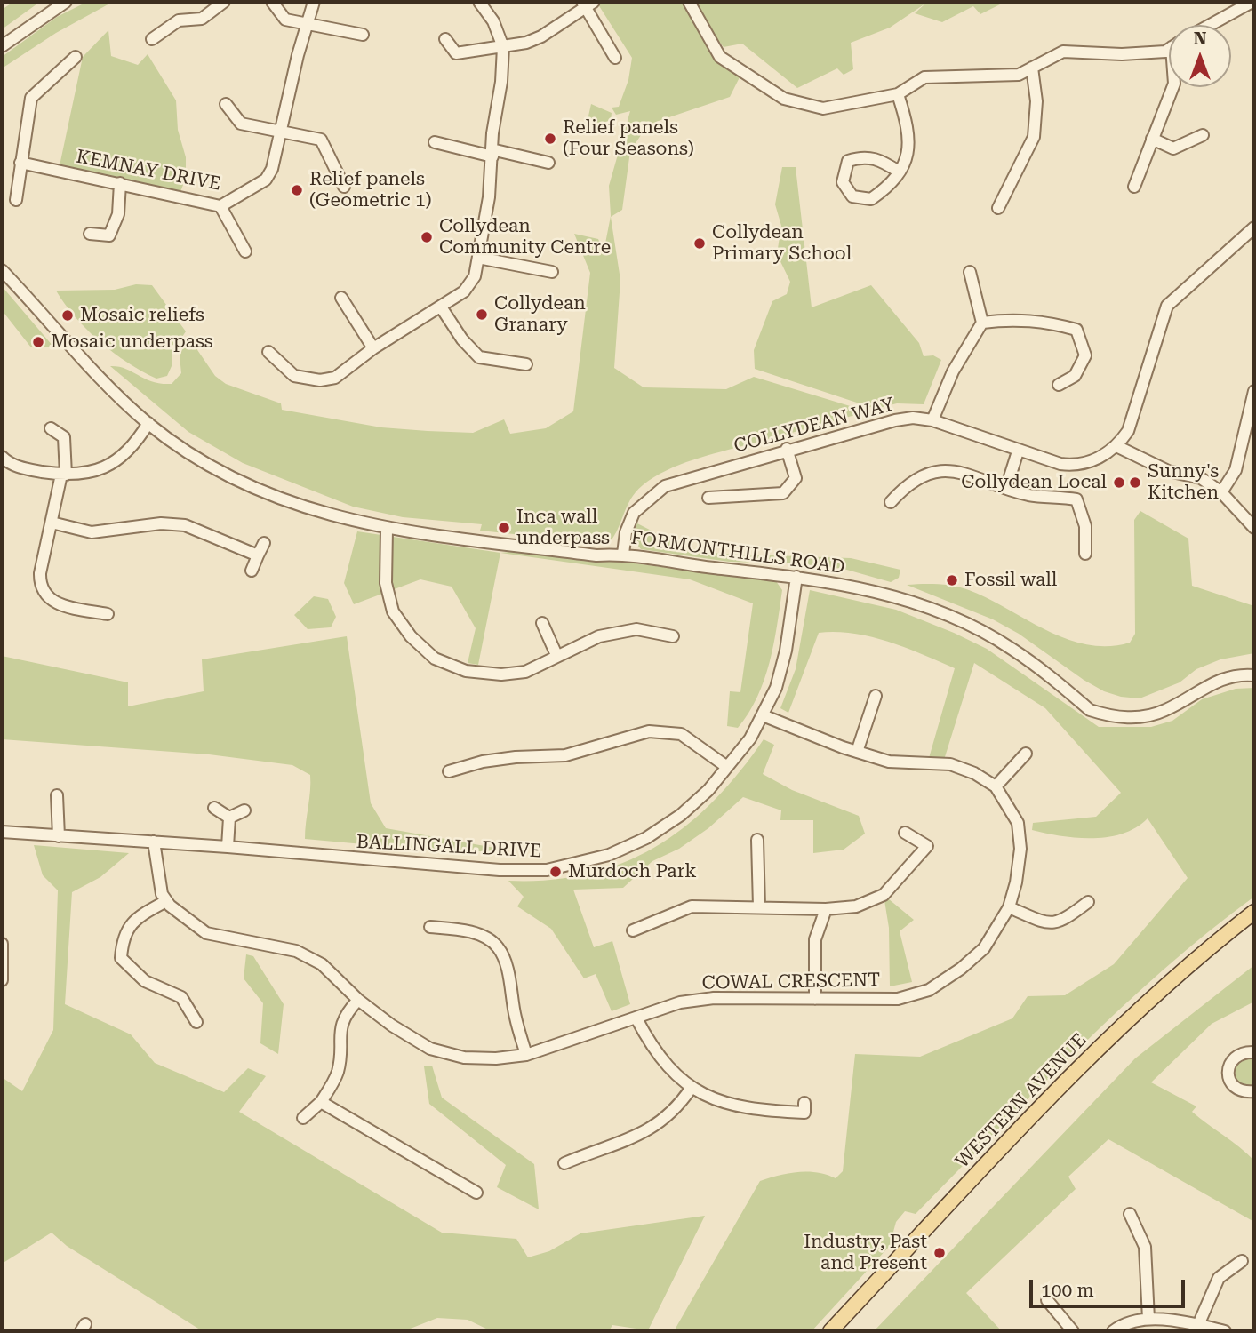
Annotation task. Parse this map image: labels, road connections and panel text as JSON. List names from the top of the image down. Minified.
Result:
{"streets":{"main road":["WESTERN AVENUE"],"street":["KEMNAY DRIVE","COLLYDEAN WAY","FORMONTHILLS ROAD","BALLINGALL DRIVE","COWAL CRESCENT"]},"crossings":[["COLLYDEAN WAY","FORMONTHILLS ROAD"],["FORMONTHILLS ROAD","BALLINGALL DRIVE"],["BALLINGALL DRIVE","COWAL CRESCENT"]],"places":["Relief panels (Four Seasons)","Relief panels (Geometric 1)","Collydean Community Centre","Collydean Primary School","Collydean Granary","Mosaic reliefs","Mosaic underpass","Collydean Local","Sunny's Kitchen","Inca wall underpass","Fossil wall","Murdoch Park","Industry, Past and Present"],"scale_bar":"100 m","north":"top"}
